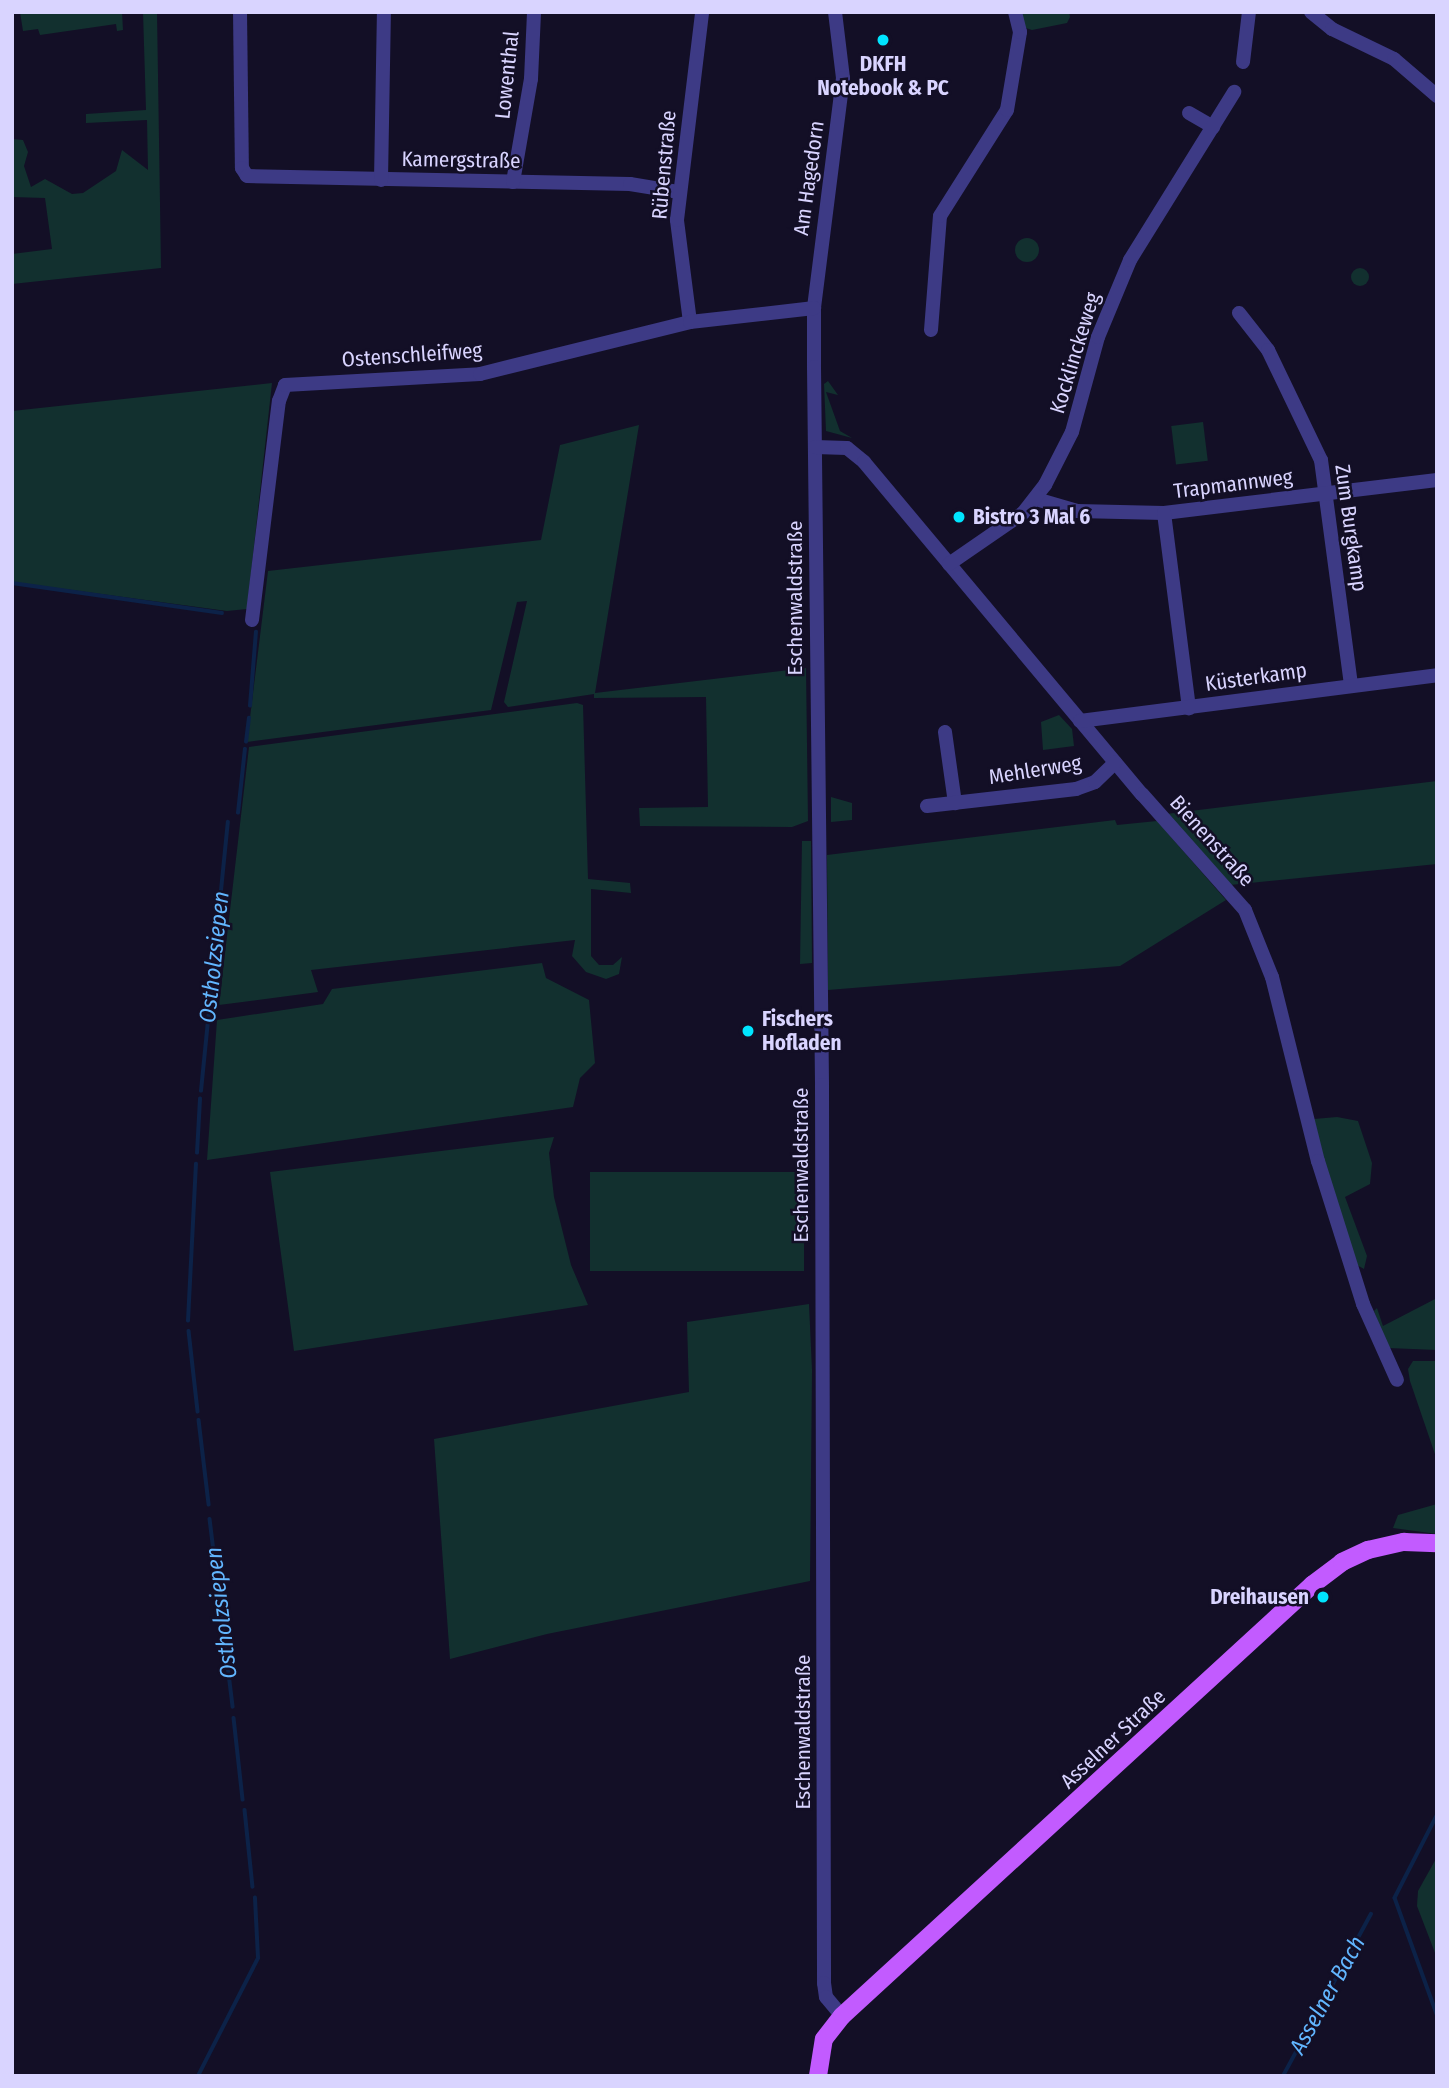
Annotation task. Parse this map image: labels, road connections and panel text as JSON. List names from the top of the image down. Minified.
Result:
{"streets":{"main road":["Asselner Straße"],"street":["Lowenthal","Kamergstraße","Rübenstraße","Am Hagedorn","Kocklinckeweg","Ostenschleifweg","Trapmannweg","Zum Burgkamp","Eschenwaldstraße","Küsterkamp","Mehlerweg","Bienenstraße"]},"crossings":[["Lowenthal","Kamergstraße"],["Kamergstraße","Rübenstraße"],["Rübenstraße","Ostenschleifweg"],["Am Hagedorn","Ostenschleifweg"],["Am Hagedorn","Eschenwaldstraße"],["Kocklinckeweg","Trapmannweg"],["Kocklinckeweg","Bienenstraße"],["Ostenschleifweg","Eschenwaldstraße"],["Trapmannweg","Zum Burgkamp"],["Zum Burgkamp","Küsterkamp"],["Eschenwaldstraße","Bienenstraße"],["Eschenwaldstraße","Asselner Straße"],["Küsterkamp","Bienenstraße"],["Mehlerweg","Bienenstraße"]],"water":["Ostholzsiepen","Asselner Bach"],"places":["DKFH Notebook & PC","Bistro 3 Mal 6","Fischers Hofladen","Dreihausen"]}
